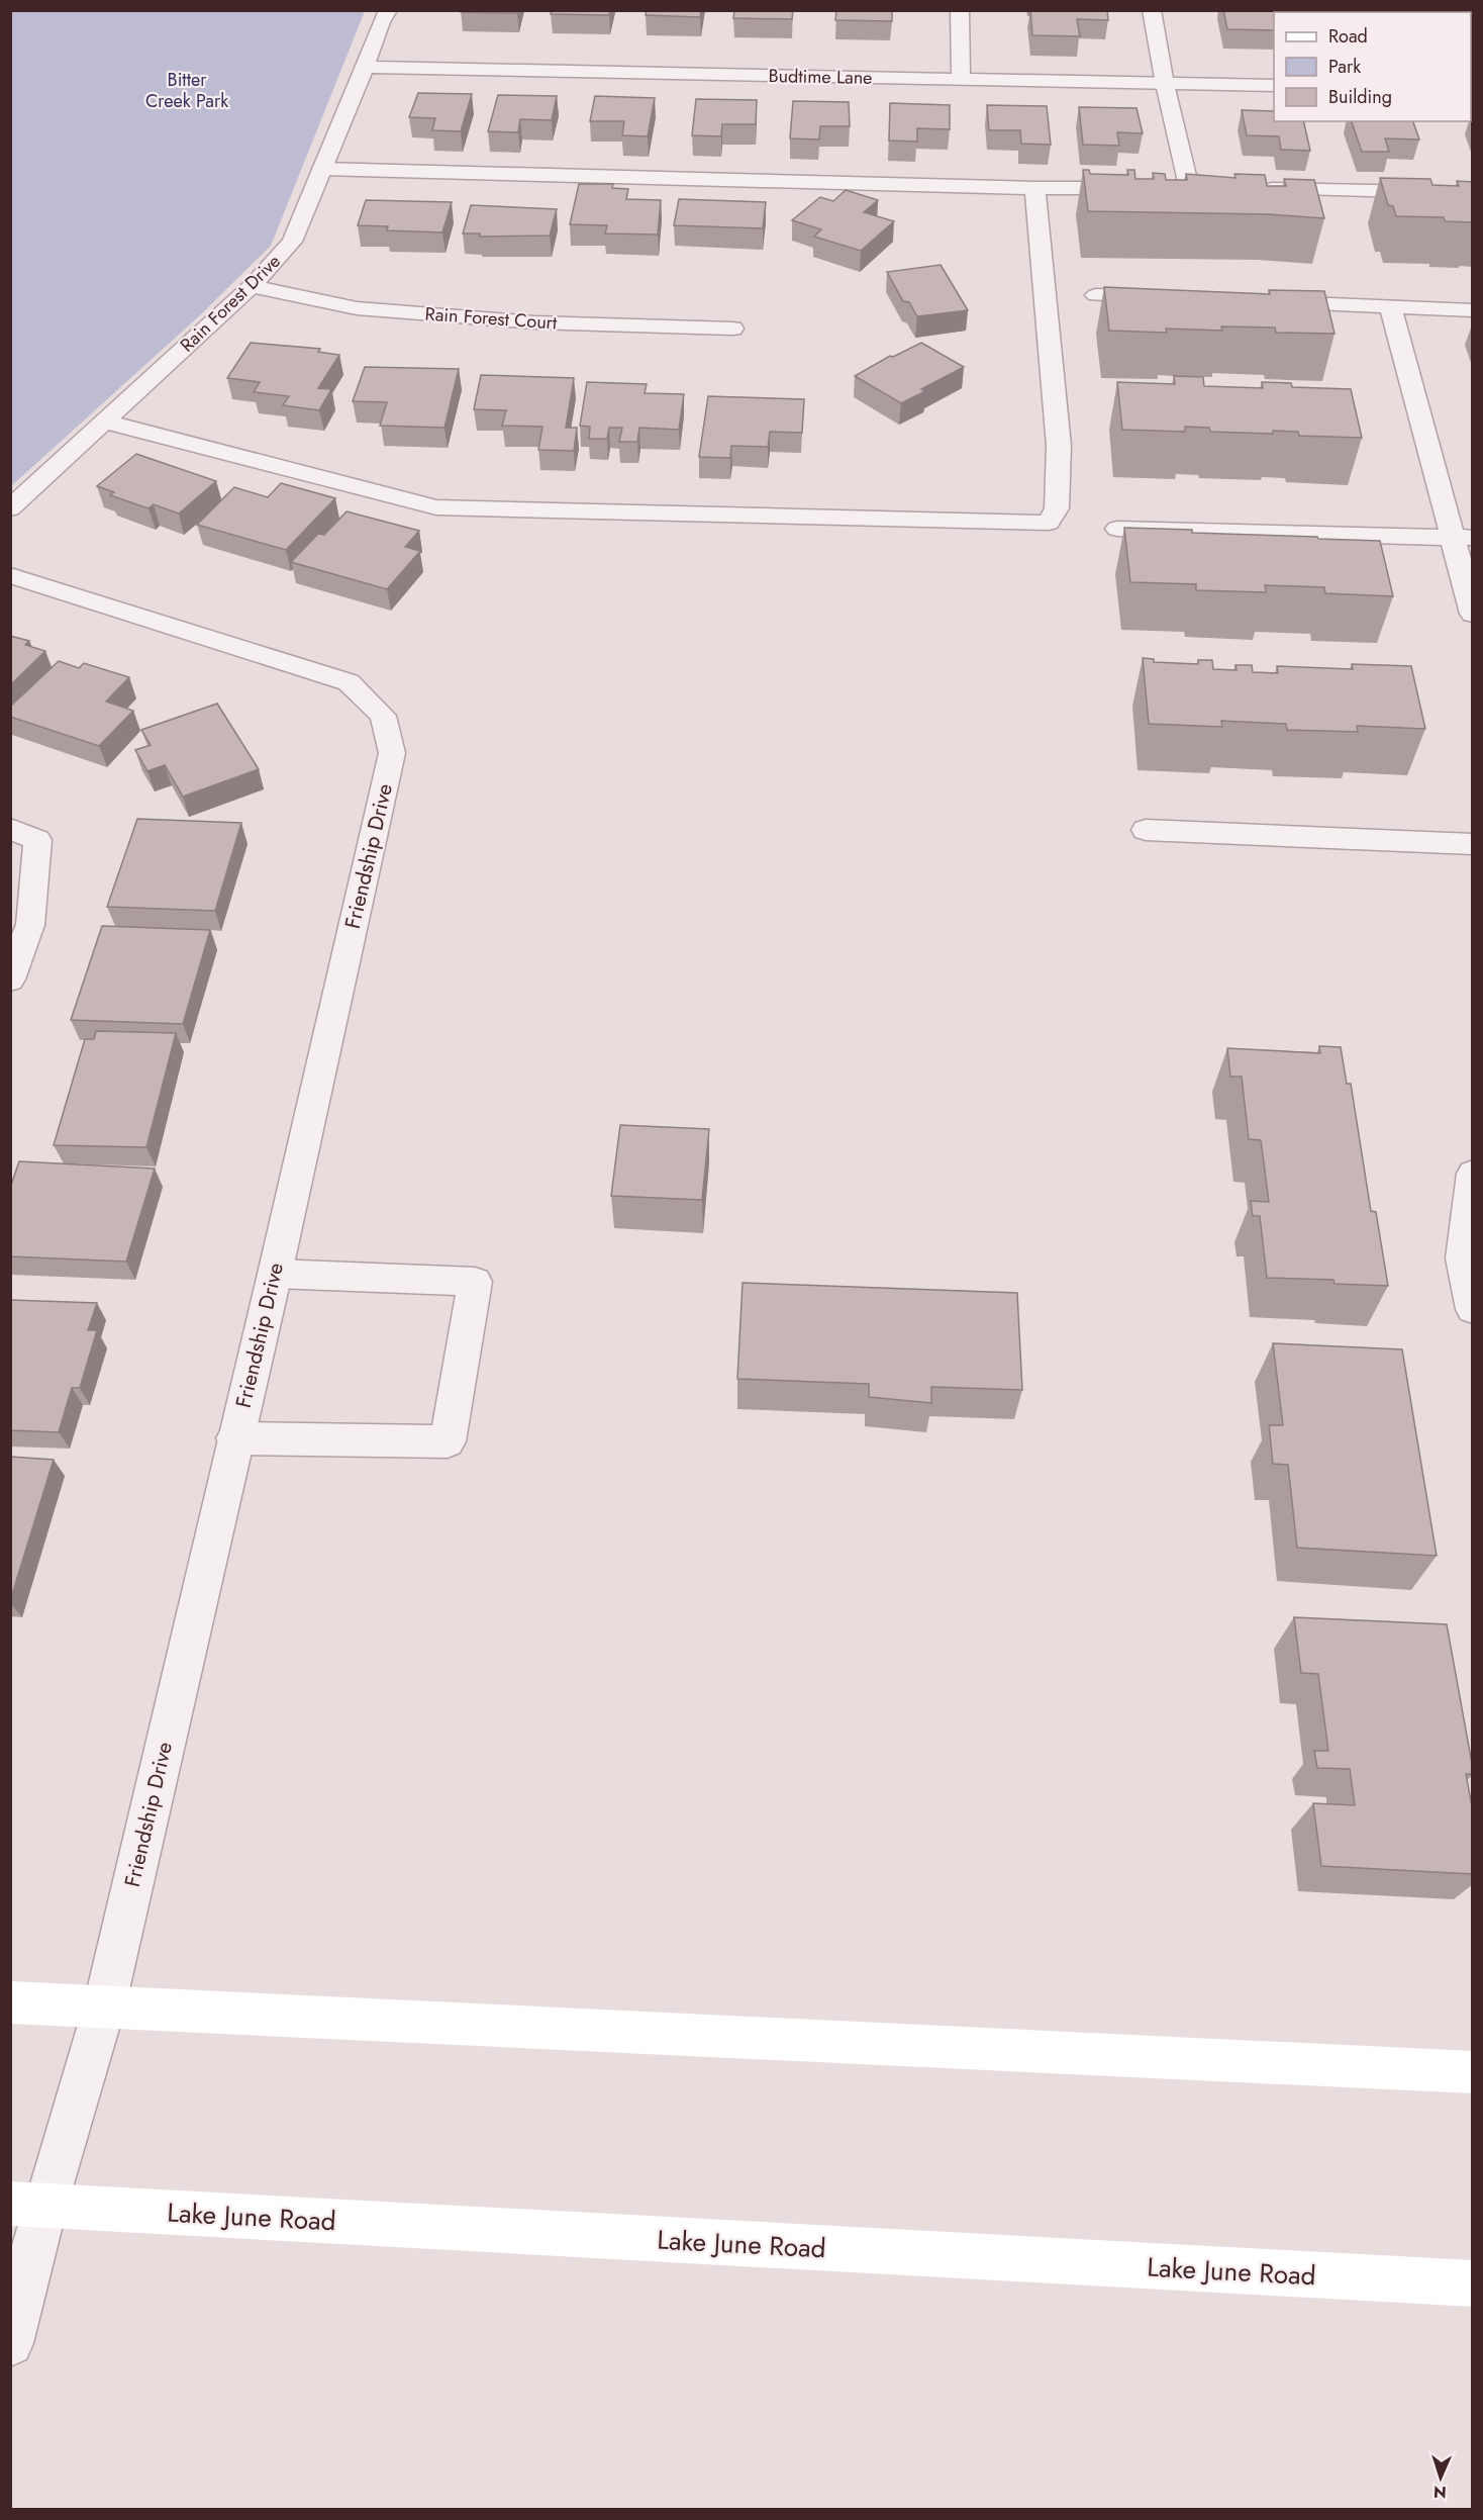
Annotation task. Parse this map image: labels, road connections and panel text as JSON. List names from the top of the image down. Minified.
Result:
{"streets":{"main road":["Lake June Road"],"street":["Budtime Lane","Rain Forest Drive","Rain Forest Court","Friendship Drive"]},"crossings":[["Budtime Lane","Rain Forest Drive"],["Rain Forest Drive","Rain Forest Court"],["Friendship Drive","Lake June Road"]],"parks":["Bitter Creek Park"],"legend":["Road","Park","Building"],"north":"bottom"}
